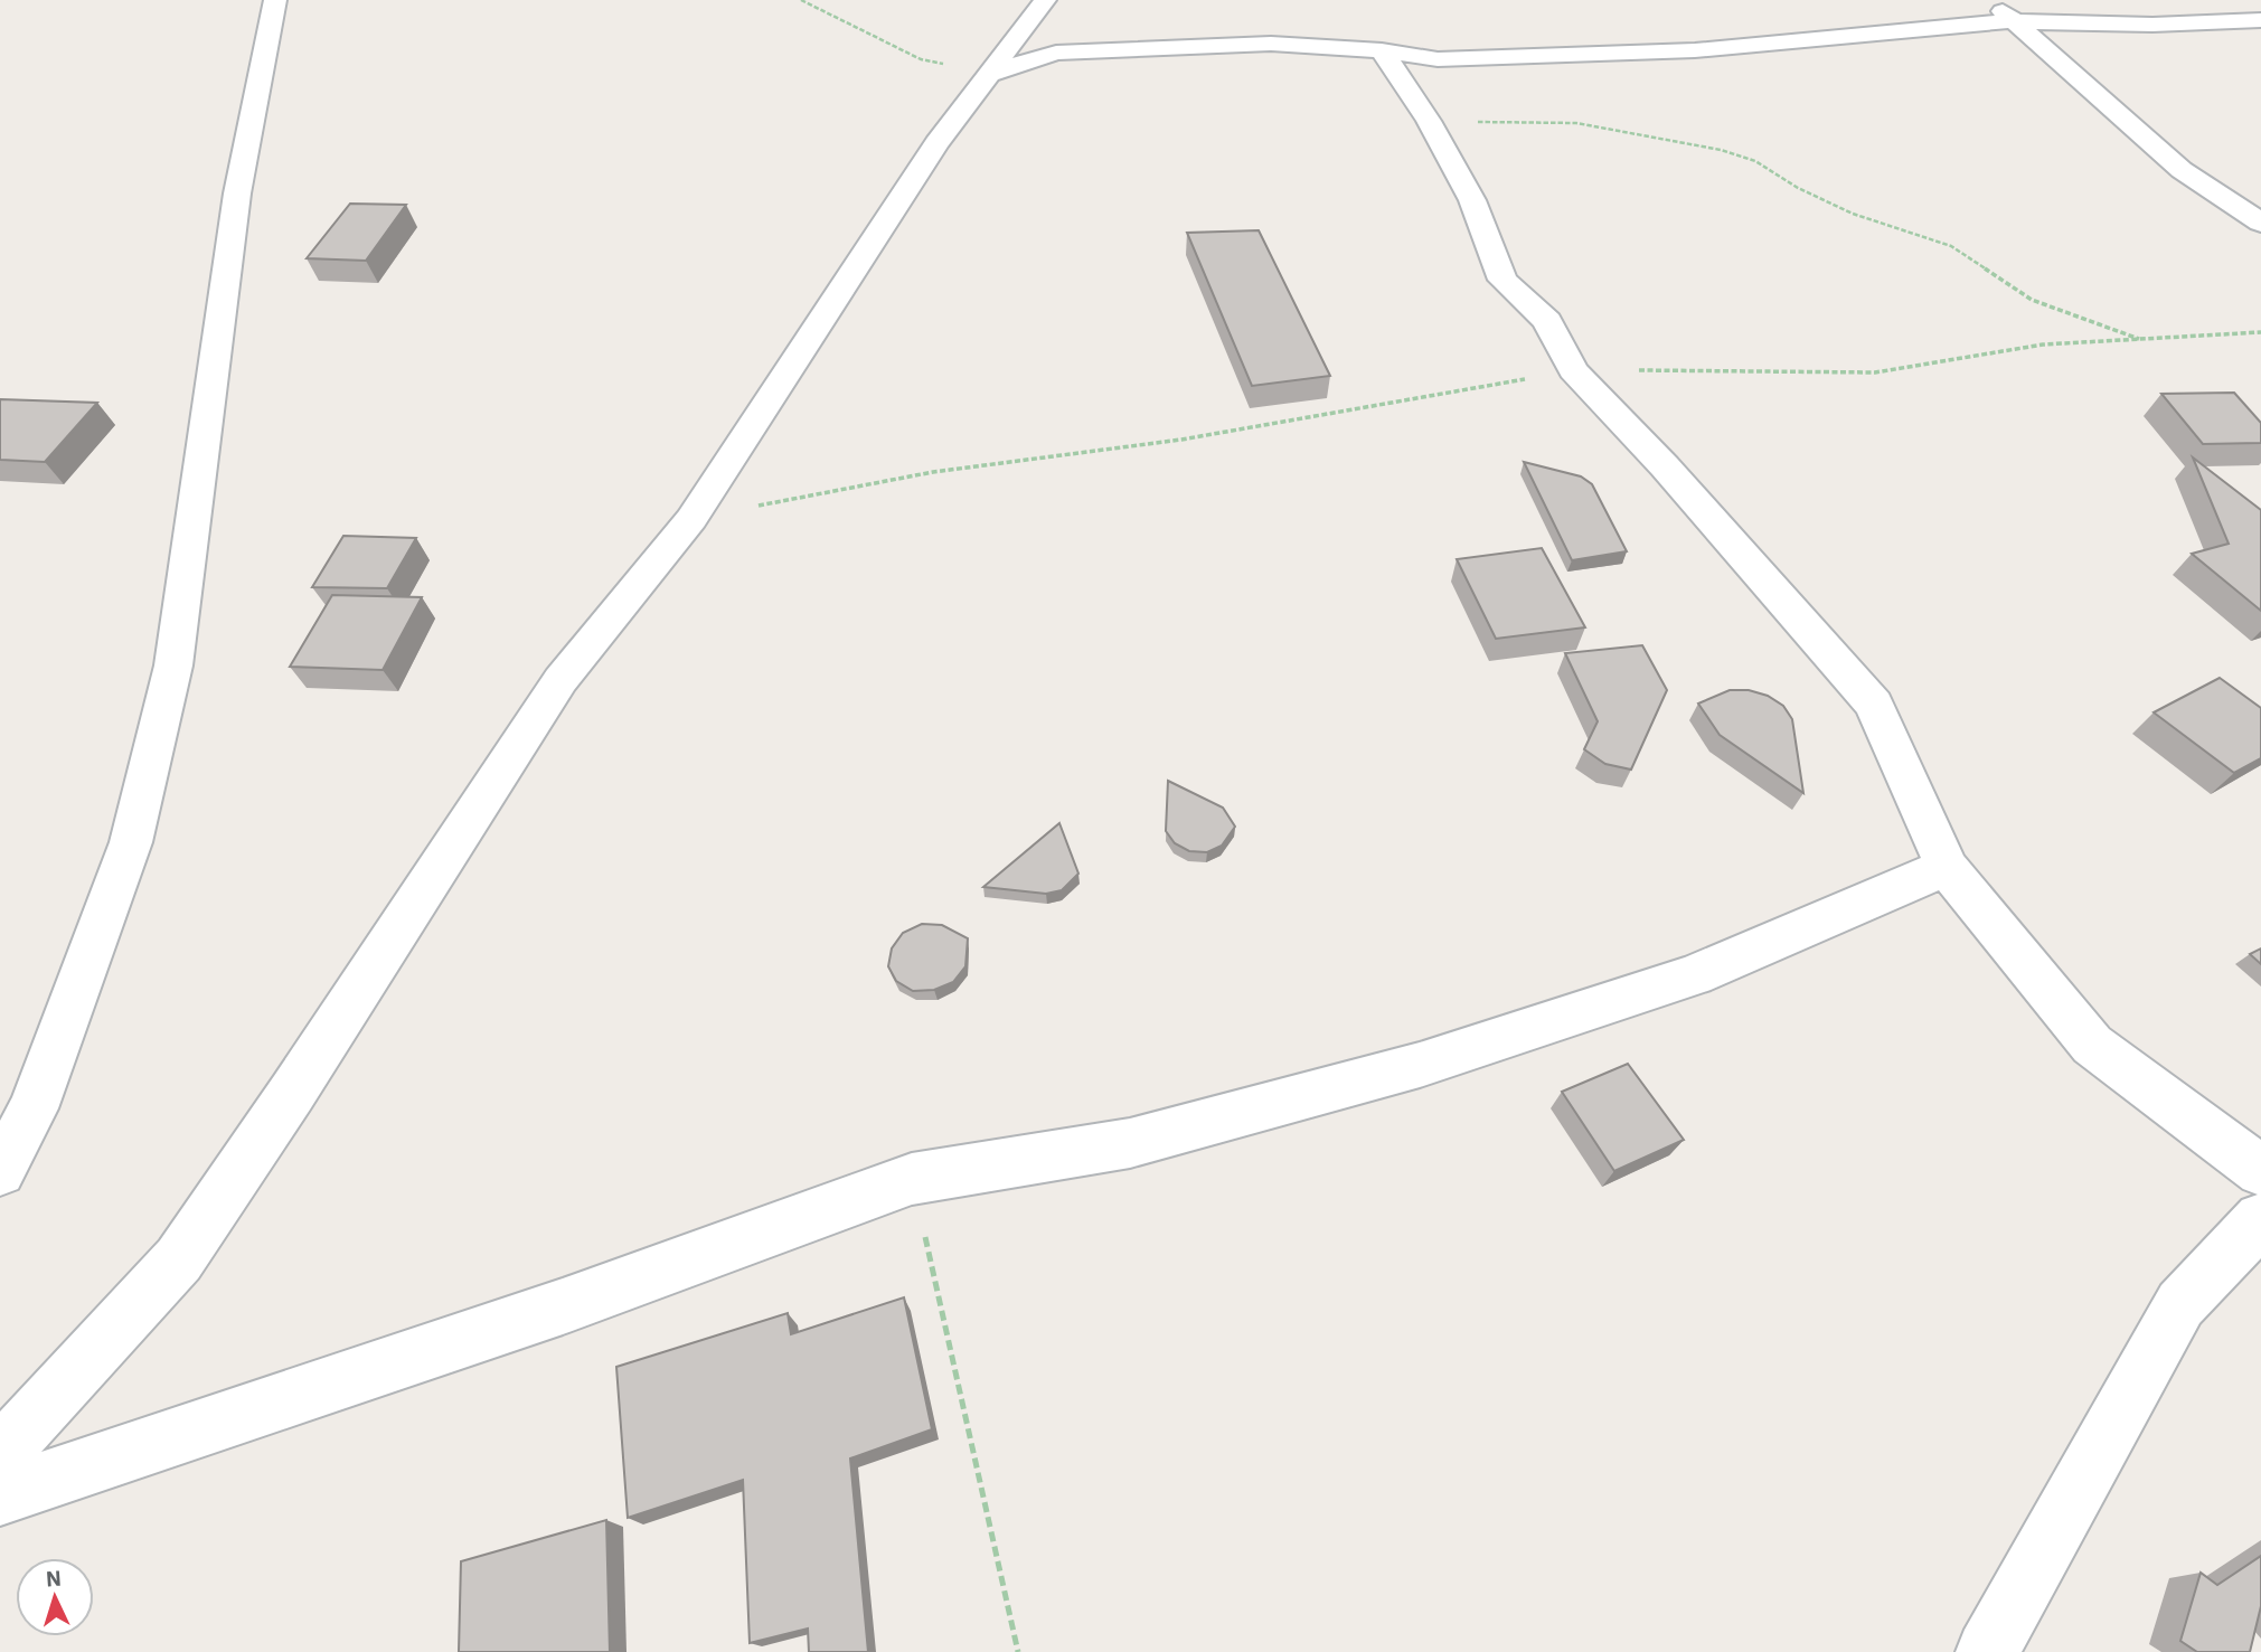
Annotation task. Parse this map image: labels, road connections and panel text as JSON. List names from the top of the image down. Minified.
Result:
{"north":"top"}
